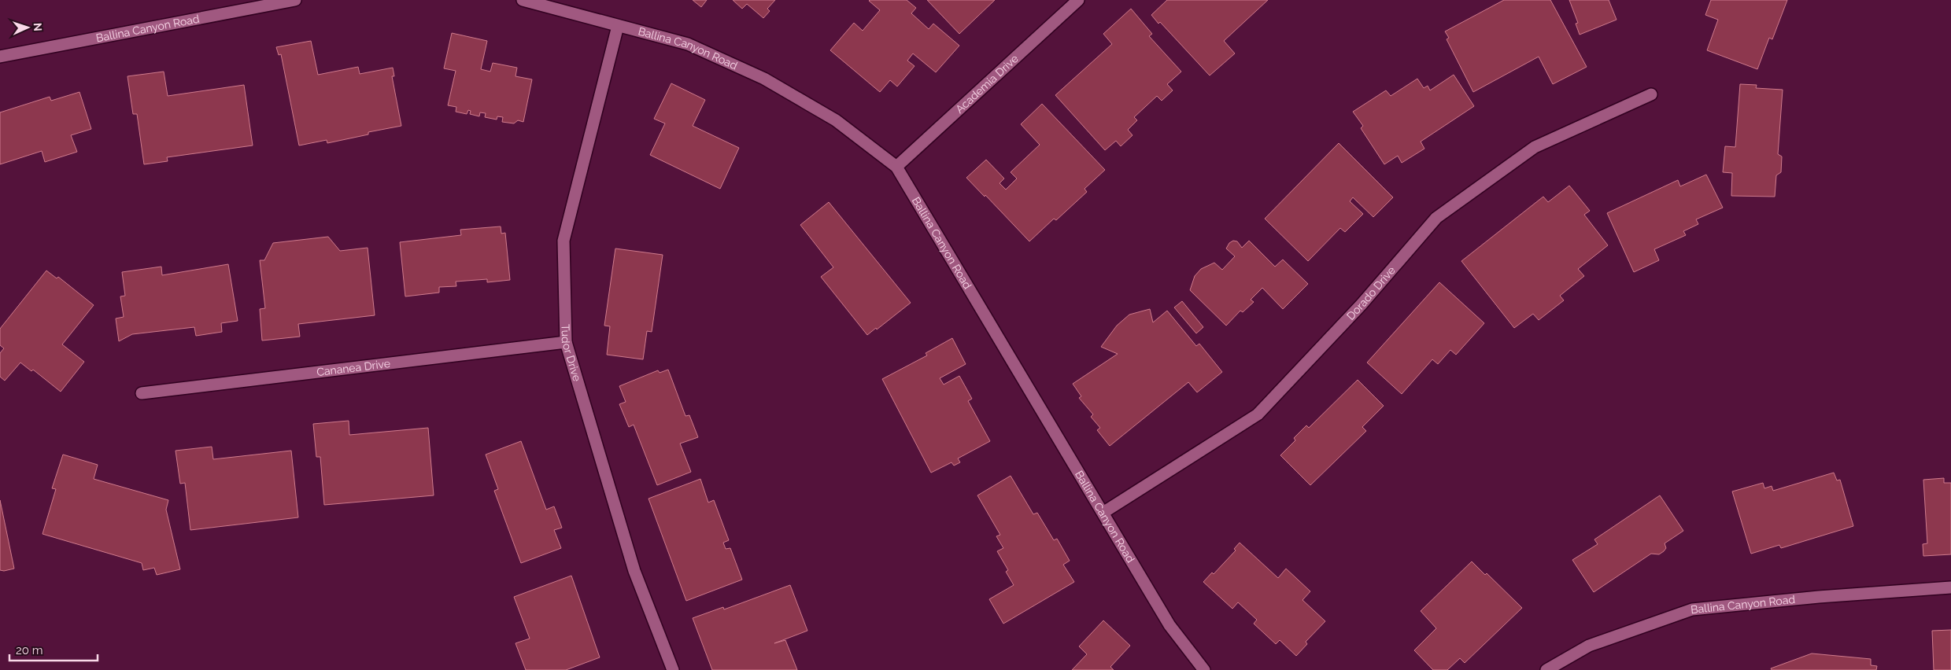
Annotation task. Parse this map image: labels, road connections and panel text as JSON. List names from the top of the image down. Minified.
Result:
{"streets":{"street":["Ballina Canyon Road","Academia Drive","Dorado Drive","Tudor Drive","Cananea Drive"]},"crossings":[["Ballina Canyon Road","Academia Drive"],["Ballina Canyon Road","Dorado Drive"],["Ballina Canyon Road","Tudor Drive"],["Tudor Drive","Cananea Drive"]],"scale_bar":"20 m","north":"right"}
